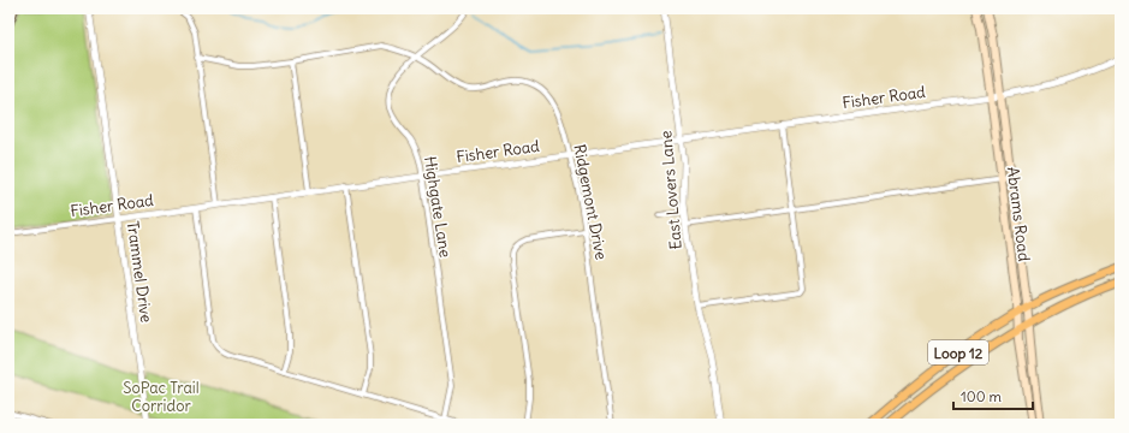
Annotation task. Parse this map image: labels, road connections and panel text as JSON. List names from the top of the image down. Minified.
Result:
{"streets":{"main road":["Abrams Road","Loop 12"],"street":["Fisher Road","East Lovers Lane","Ridgemont Drive","Highgate Lane","Trammel Drive"]},"crossings":[["Fisher Road","East Lovers Lane"],["Fisher Road","Ridgemont Drive"],["Fisher Road","Highgate Lane"],["Fisher Road","Abrams Road"],["Fisher Road","Trammel Drive"],["Ridgemont Drive","Highgate Lane"],["Abrams Road","Loop 12"]],"parks":["SoPac Trail Corridor"],"scale_bar":"100 m"}
